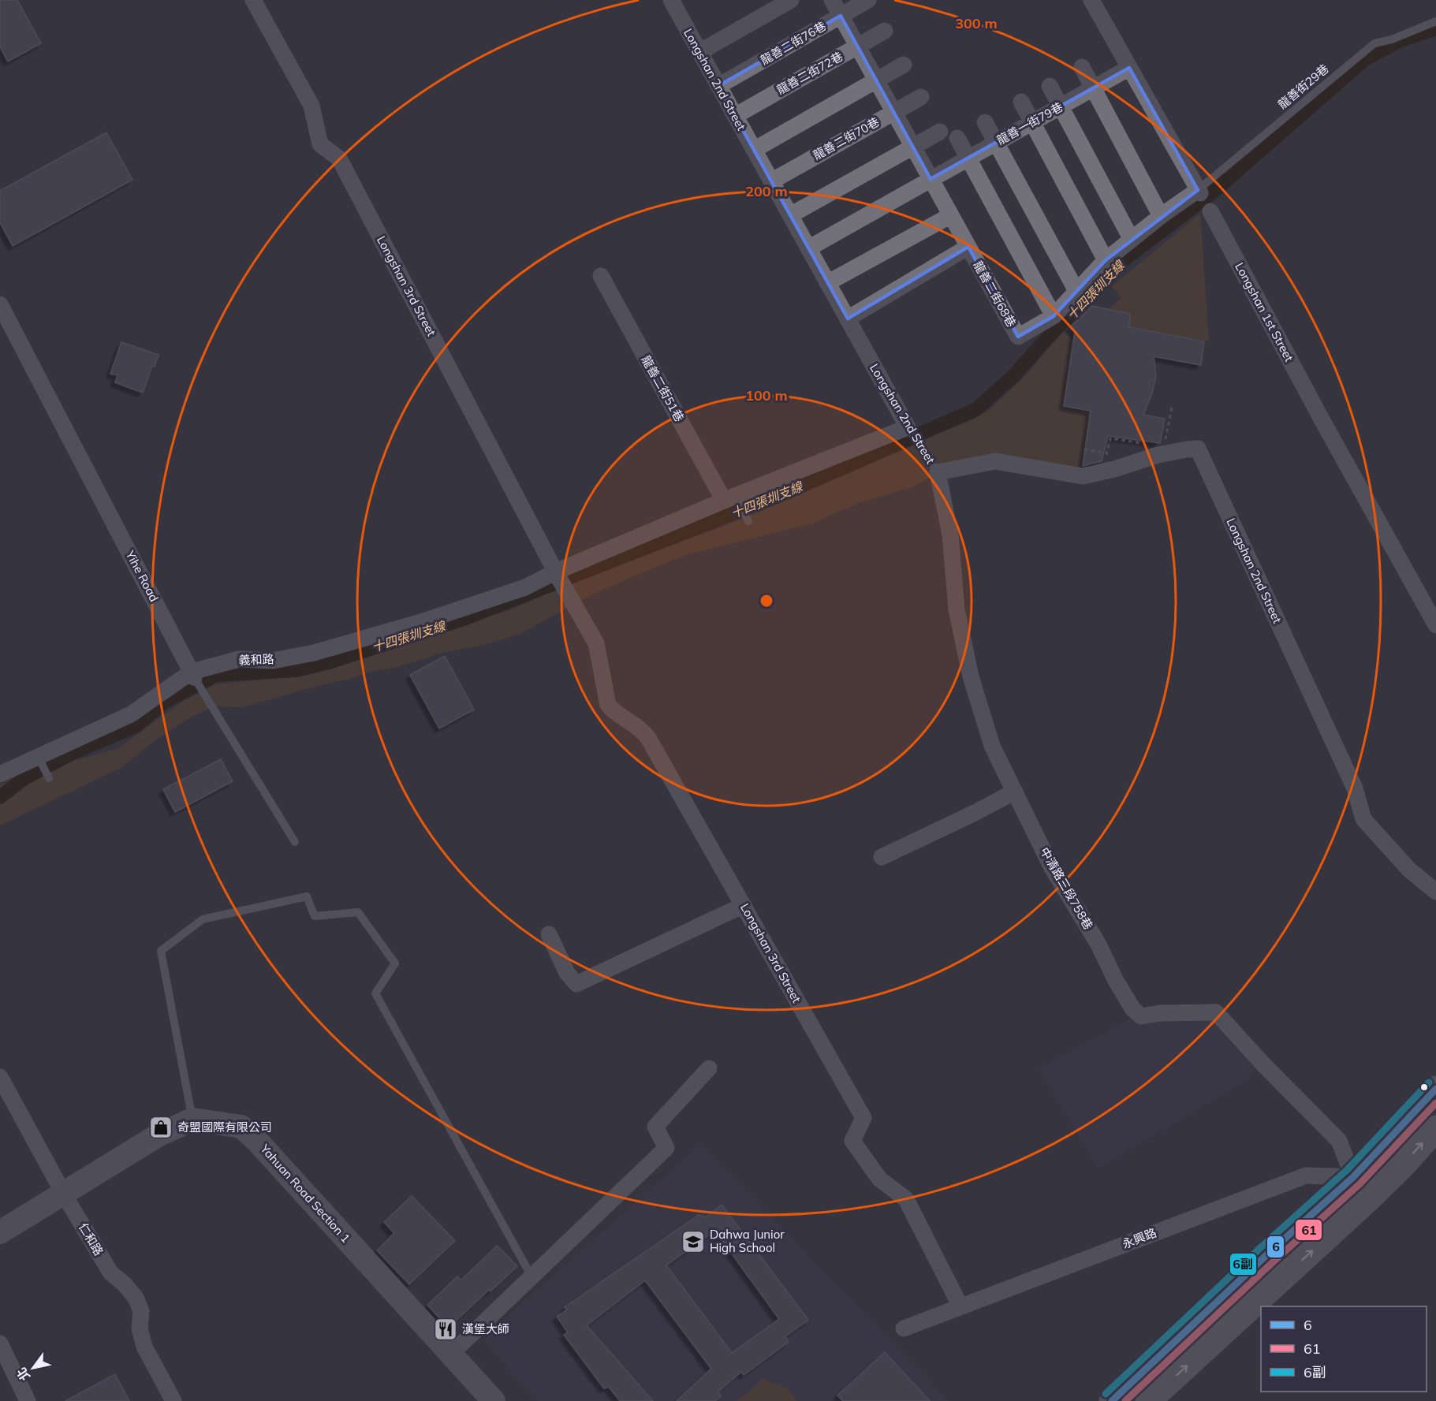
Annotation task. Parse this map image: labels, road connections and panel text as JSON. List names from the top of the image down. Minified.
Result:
{"streets":{"street":["龍善二街76巷","龍善二街72巷","Longshan 2nd Street","龍善一街79巷","龍善二街70巷","Longshan 3rd Street","龍善二街68巷","Longshan 1st Street","龍善二街51巷","Yihe Road","義和路","中清路三段758巷","Yahuan Road Section 1","永興路","仁和路"],"lane":["龍善街29巷"]},"crossings":[["龍善二街76巷","Longshan 2nd Street"],["龍善二街76巷","龍善二街68巷"],["龍善二街72巷","Longshan 2nd Street"],["龍善二街72巷","龍善二街68巷"],["Longshan 2nd Street","龍善二街70巷"],["Longshan 2nd Street","龍善二街68巷"],["Longshan 2nd Street","中清路三段758巷"],["龍善街29巷","龍善二街68巷"],["龍善街29巷","Longshan 1st Street"],["龍善一街79巷","龍善二街68巷"],["龍善一街79巷","Longshan 1st Street"],["龍善二街70巷","龍善二街68巷"],["Longshan 3rd Street","義和路"],["Longshan 3rd Street","永興路"],["龍善二街68巷","Longshan 1st Street"],["Yihe Road","義和路"],["中清路三段758巷","永興路"]],"water":["十四張圳支線"],"places":{"shop":["奇盟國際有限公司"],"school or university":["Dahwa Junior High School"],"restaurant":["漢堡大師"]},"lines":["transit line 6副","transit line 6","transit line 61"],"legend":["6","61","6副"],"north":"bottom left","rings":["300 m","200 m","100 m"]}
